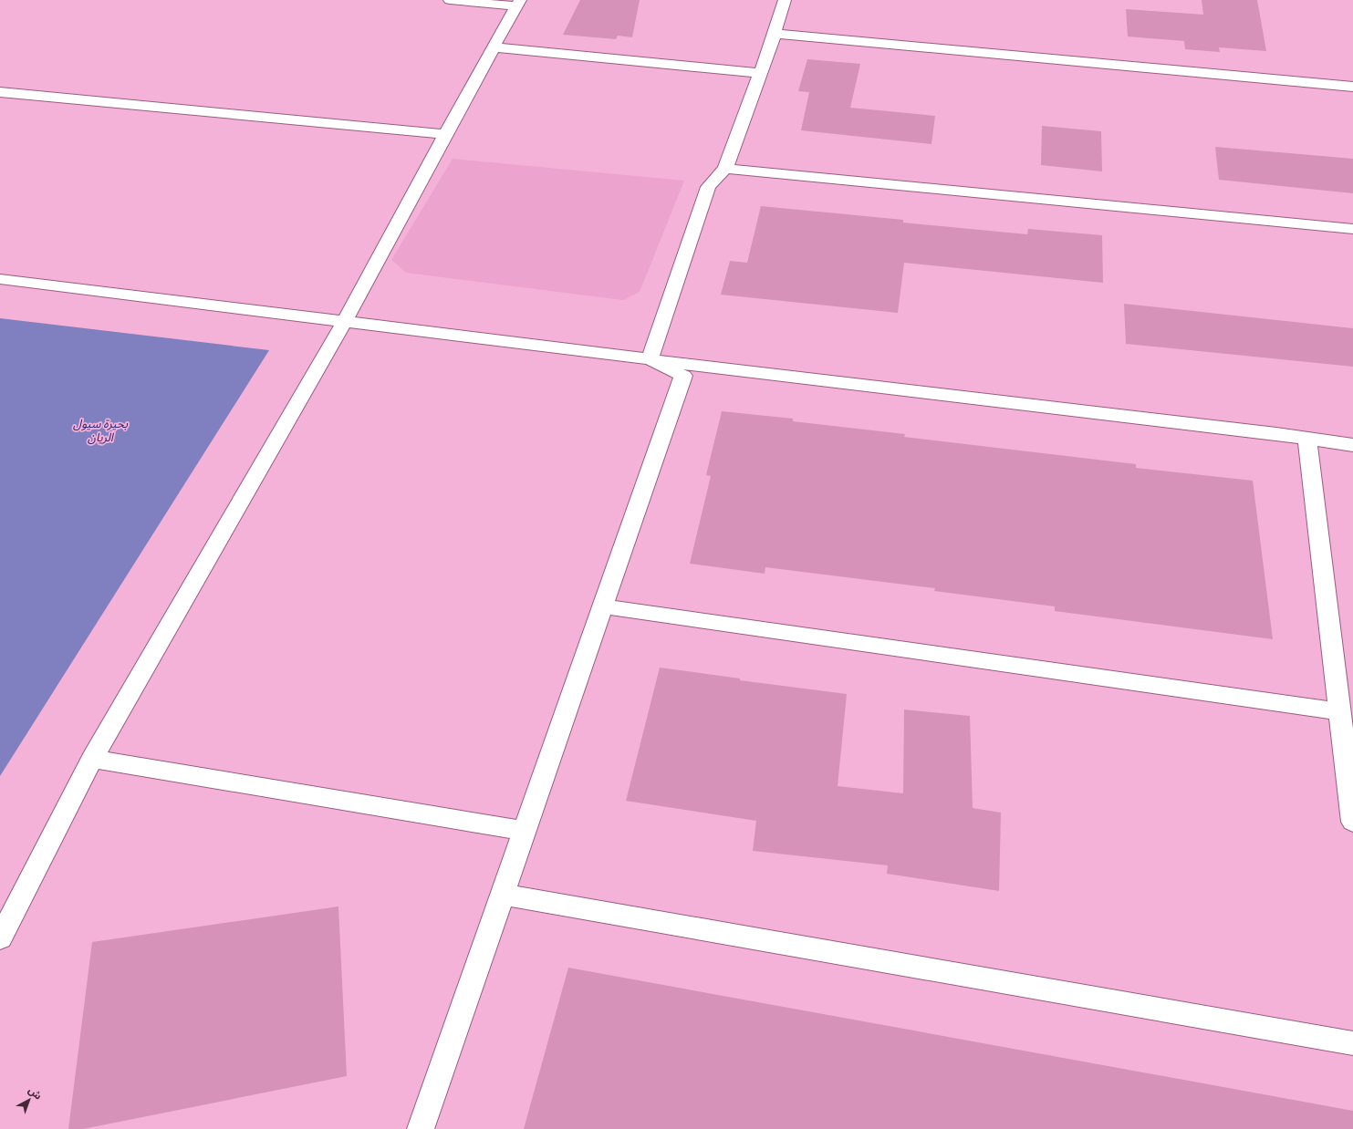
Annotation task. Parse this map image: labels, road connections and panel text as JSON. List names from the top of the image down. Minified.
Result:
{"water":["بحيرة سيول الريان"],"north":"top right"}
